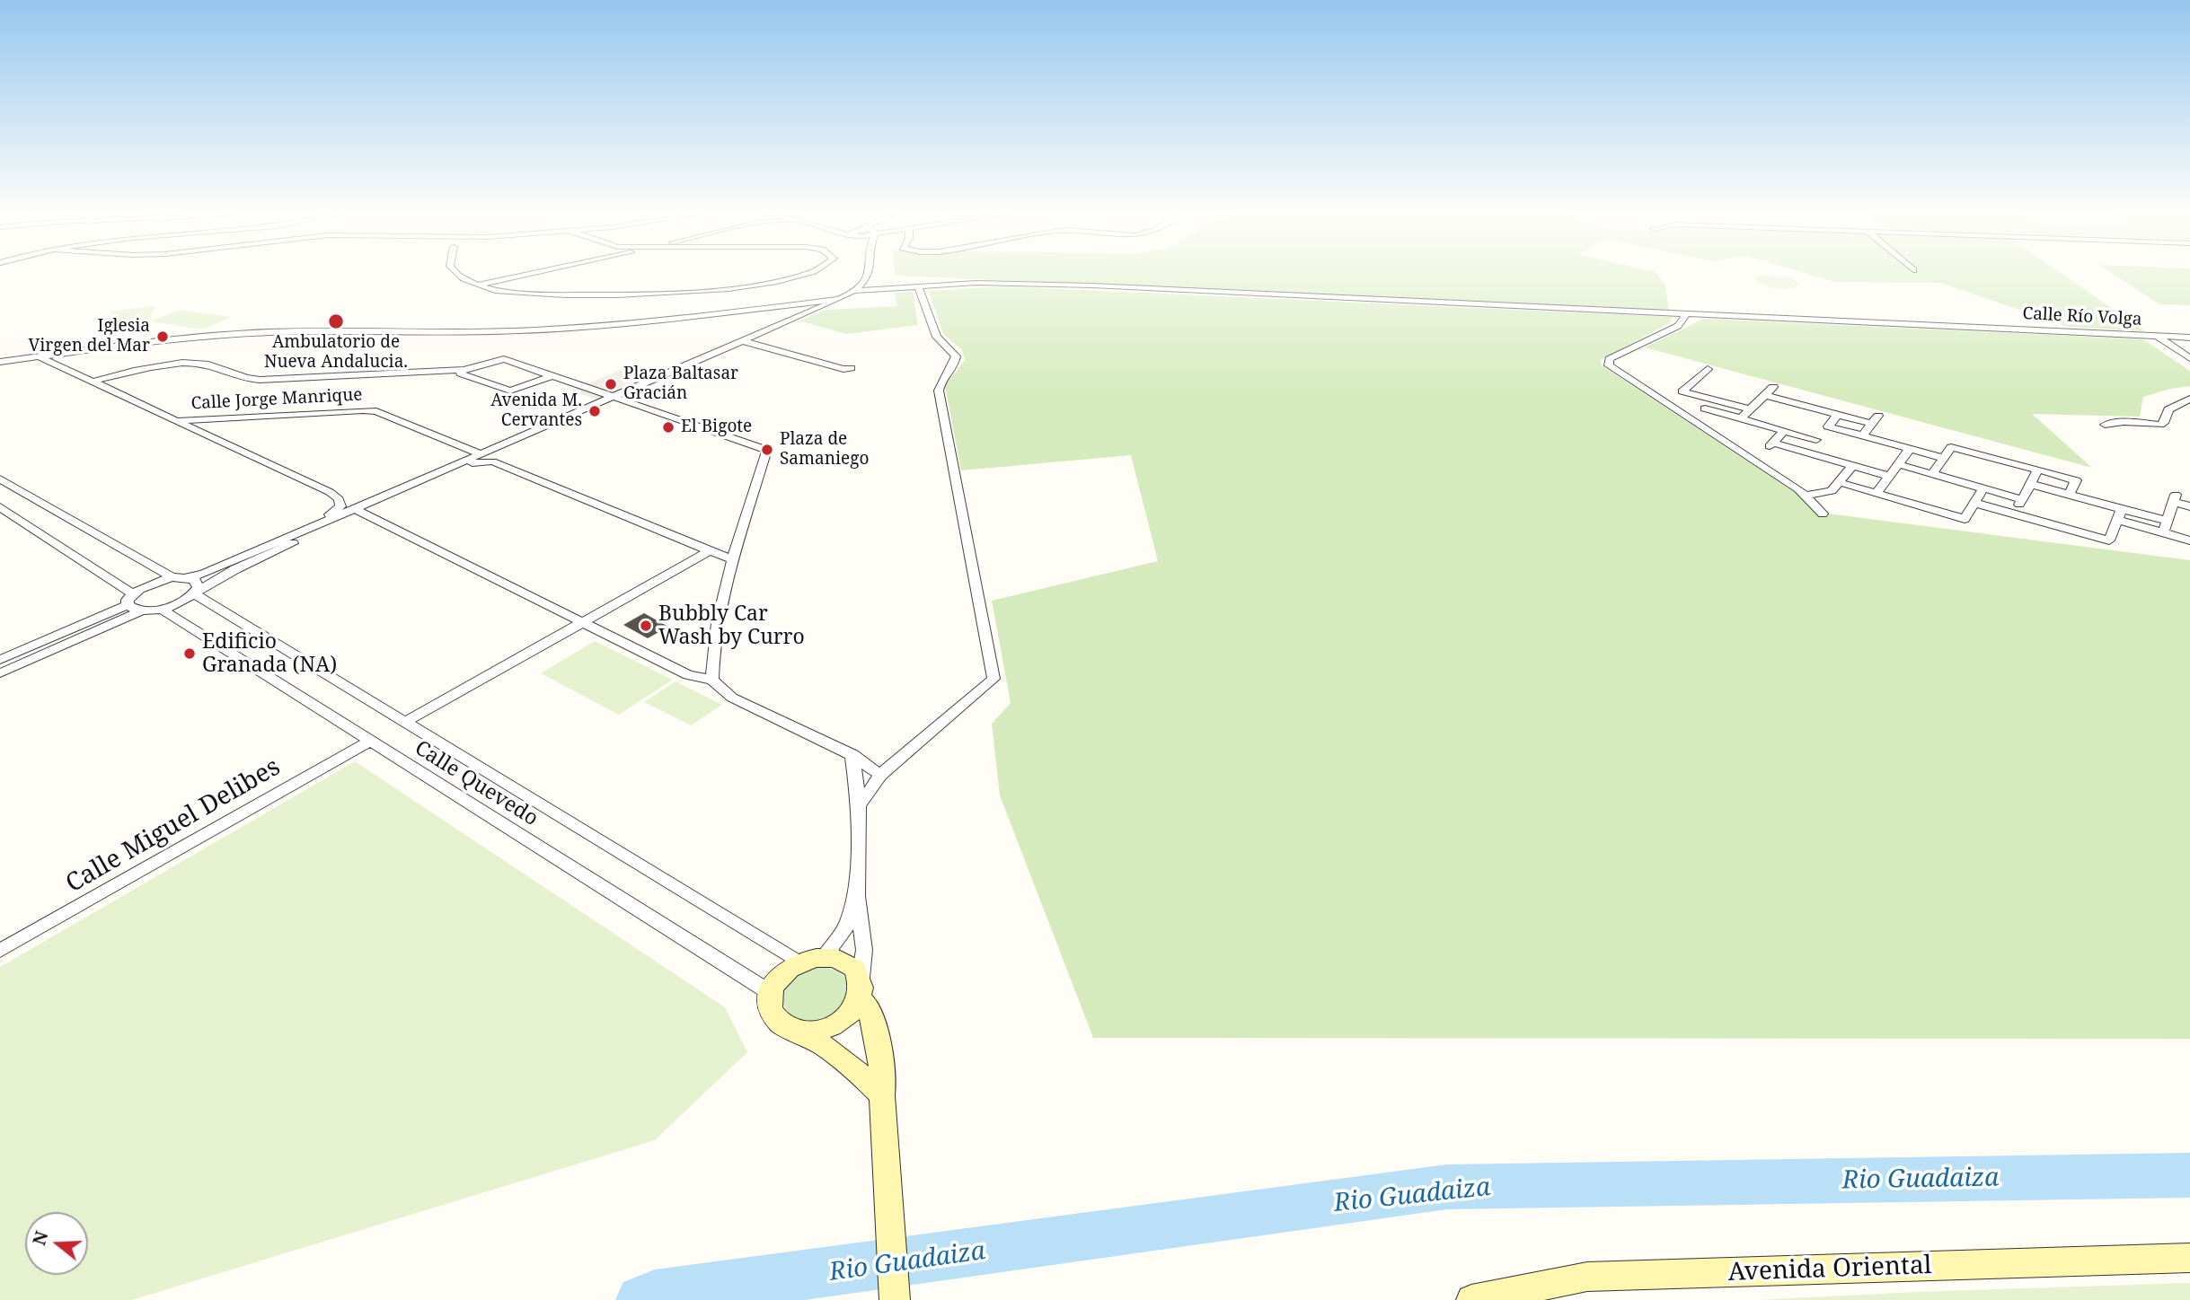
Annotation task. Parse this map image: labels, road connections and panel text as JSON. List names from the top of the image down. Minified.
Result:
{"streets":{"street":["Calle Río Volga","Calle Jorge Manrique","Calle Quevedo","Calle Miguel Delibes","Avenida Oriental"]},"crossings":[["Calle Quevedo","Calle Miguel Delibes"]],"water":["Rio Guadaiza"],"places":["Ambulatorio de Nueva Andalucia.","Iglesia Virgen del Mar","Plaza Baltasar Gracián","Avenida M. Cervantes","El Bigote","Plaza de Samaniego","Bubbly Car Wash by Curro","Edificio Granada (NA)"],"north":"left"}
